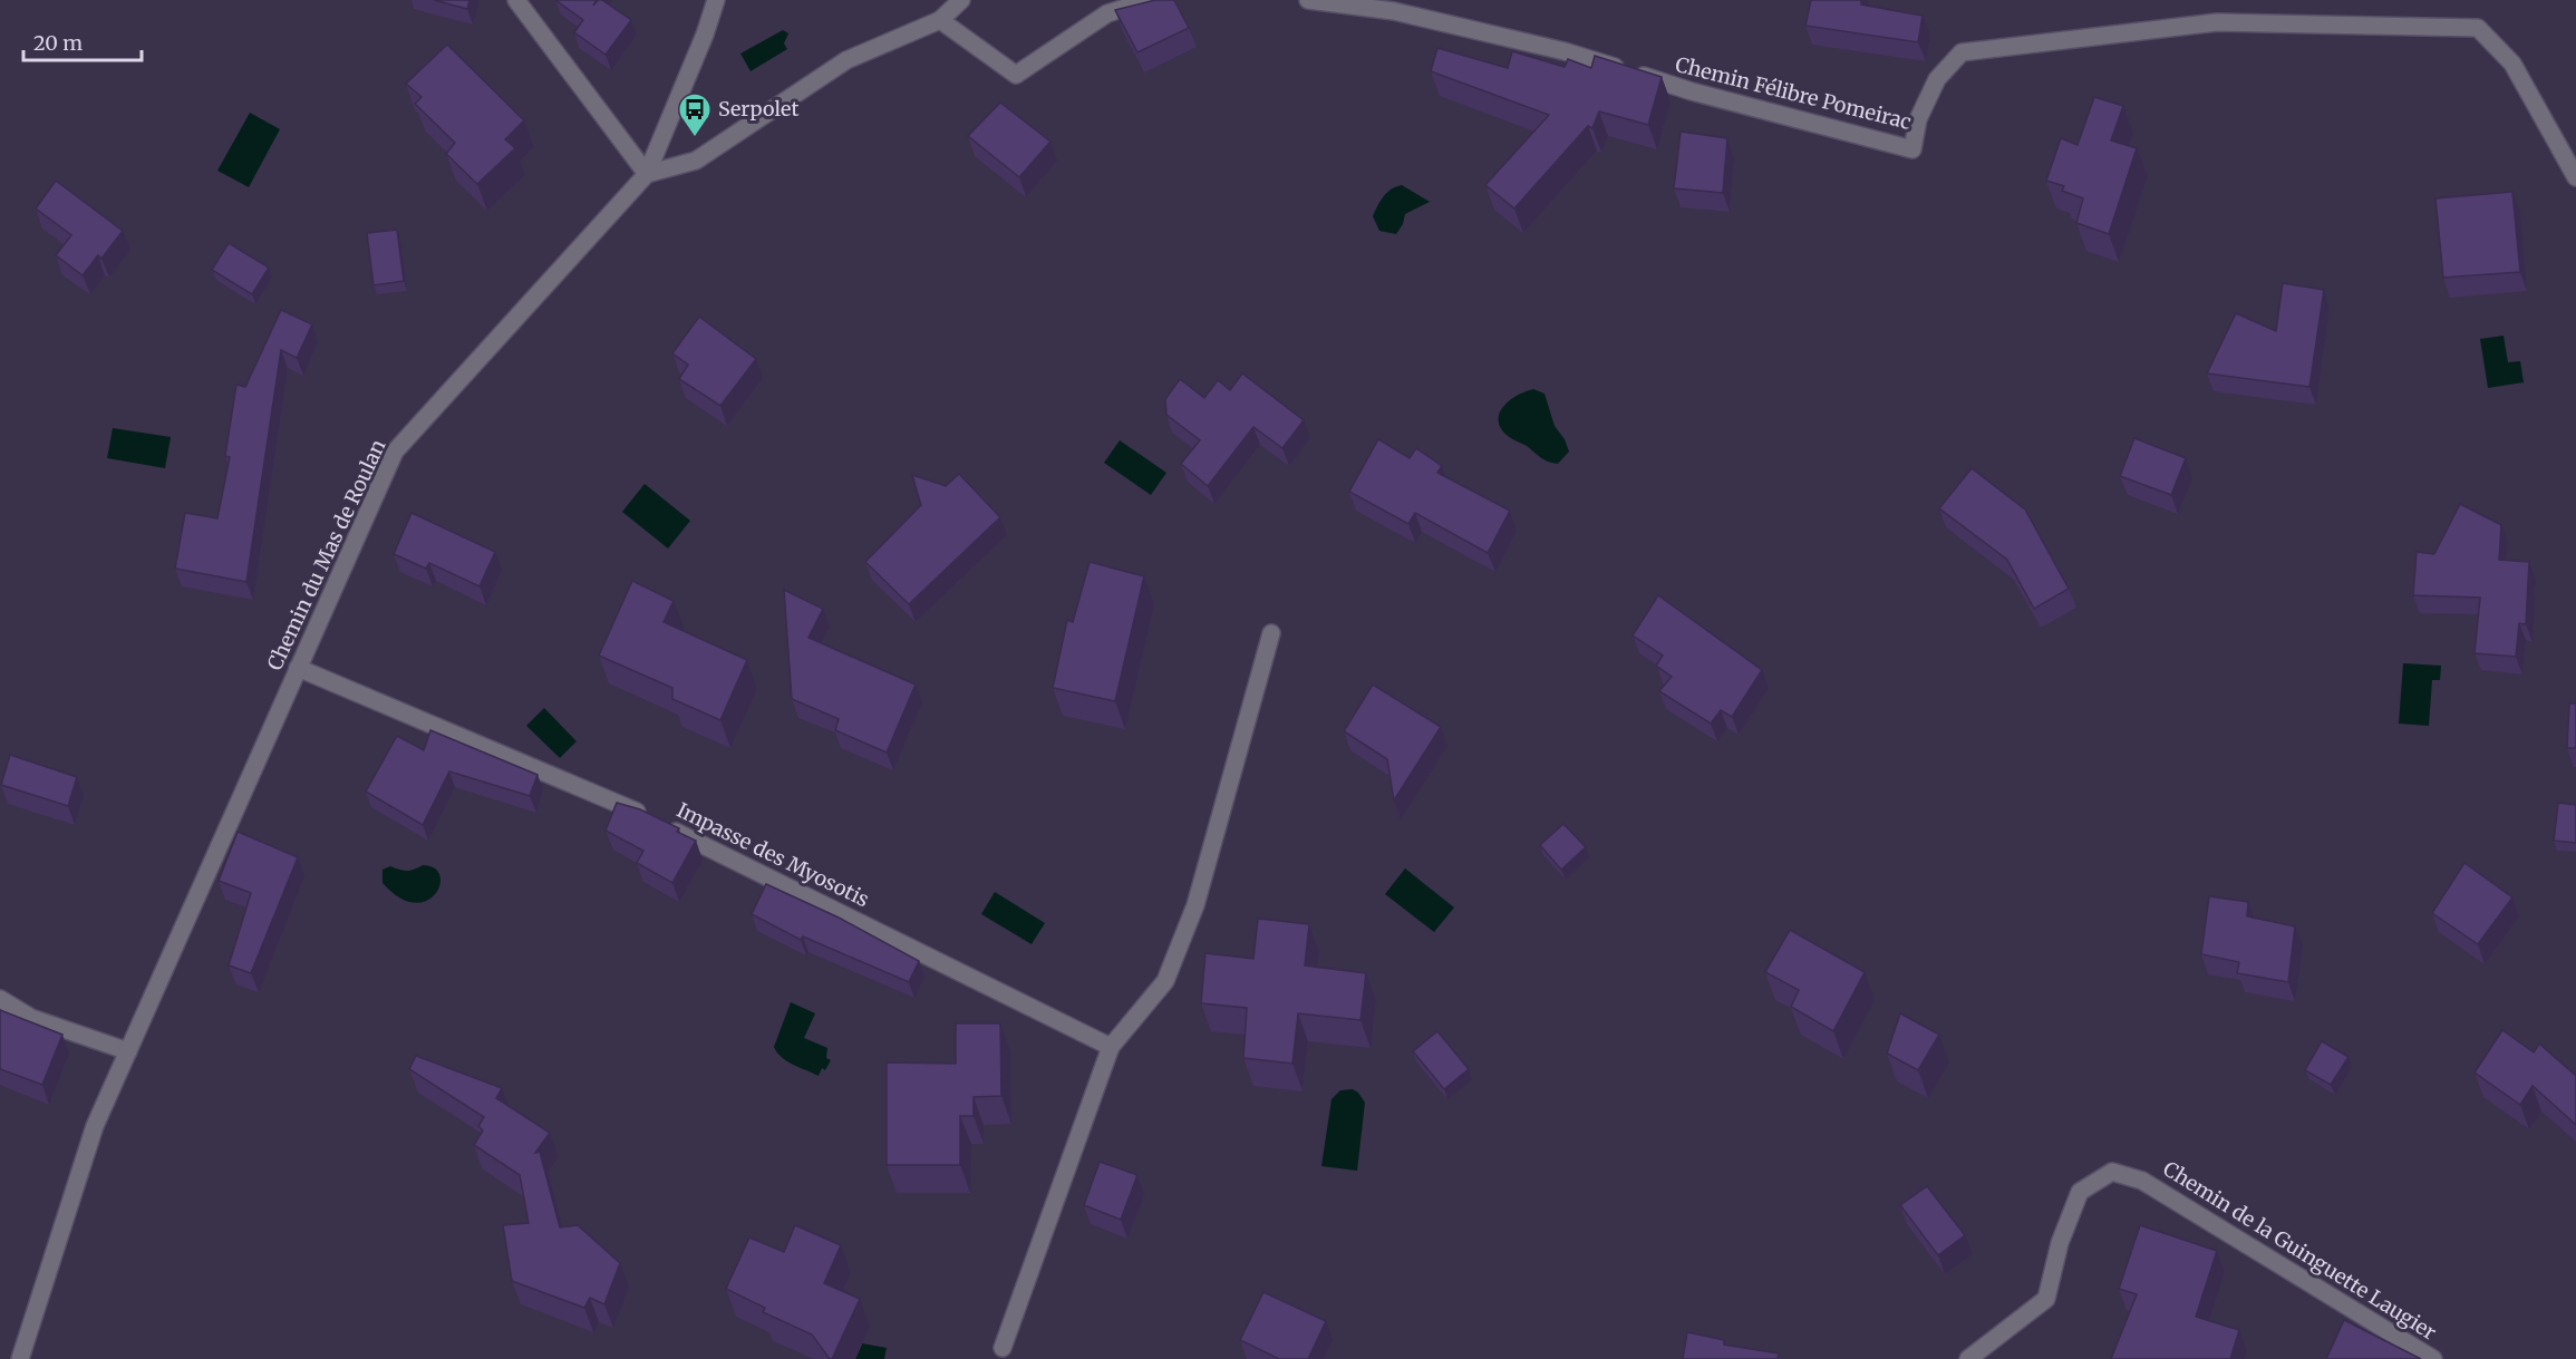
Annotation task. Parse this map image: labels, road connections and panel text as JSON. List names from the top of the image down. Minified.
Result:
{"streets":{"street":["Chemin Félibre Pomeirac","Chemin du Mas de Roulan","Impasse des Myosotis","Chemin de la Guinguette Laugier"]},"crossings":[["Chemin du Mas de Roulan","Impasse des Myosotis"]],"places":{"bus stop":["Serpolet"]},"scale_bar":"20 m"}
